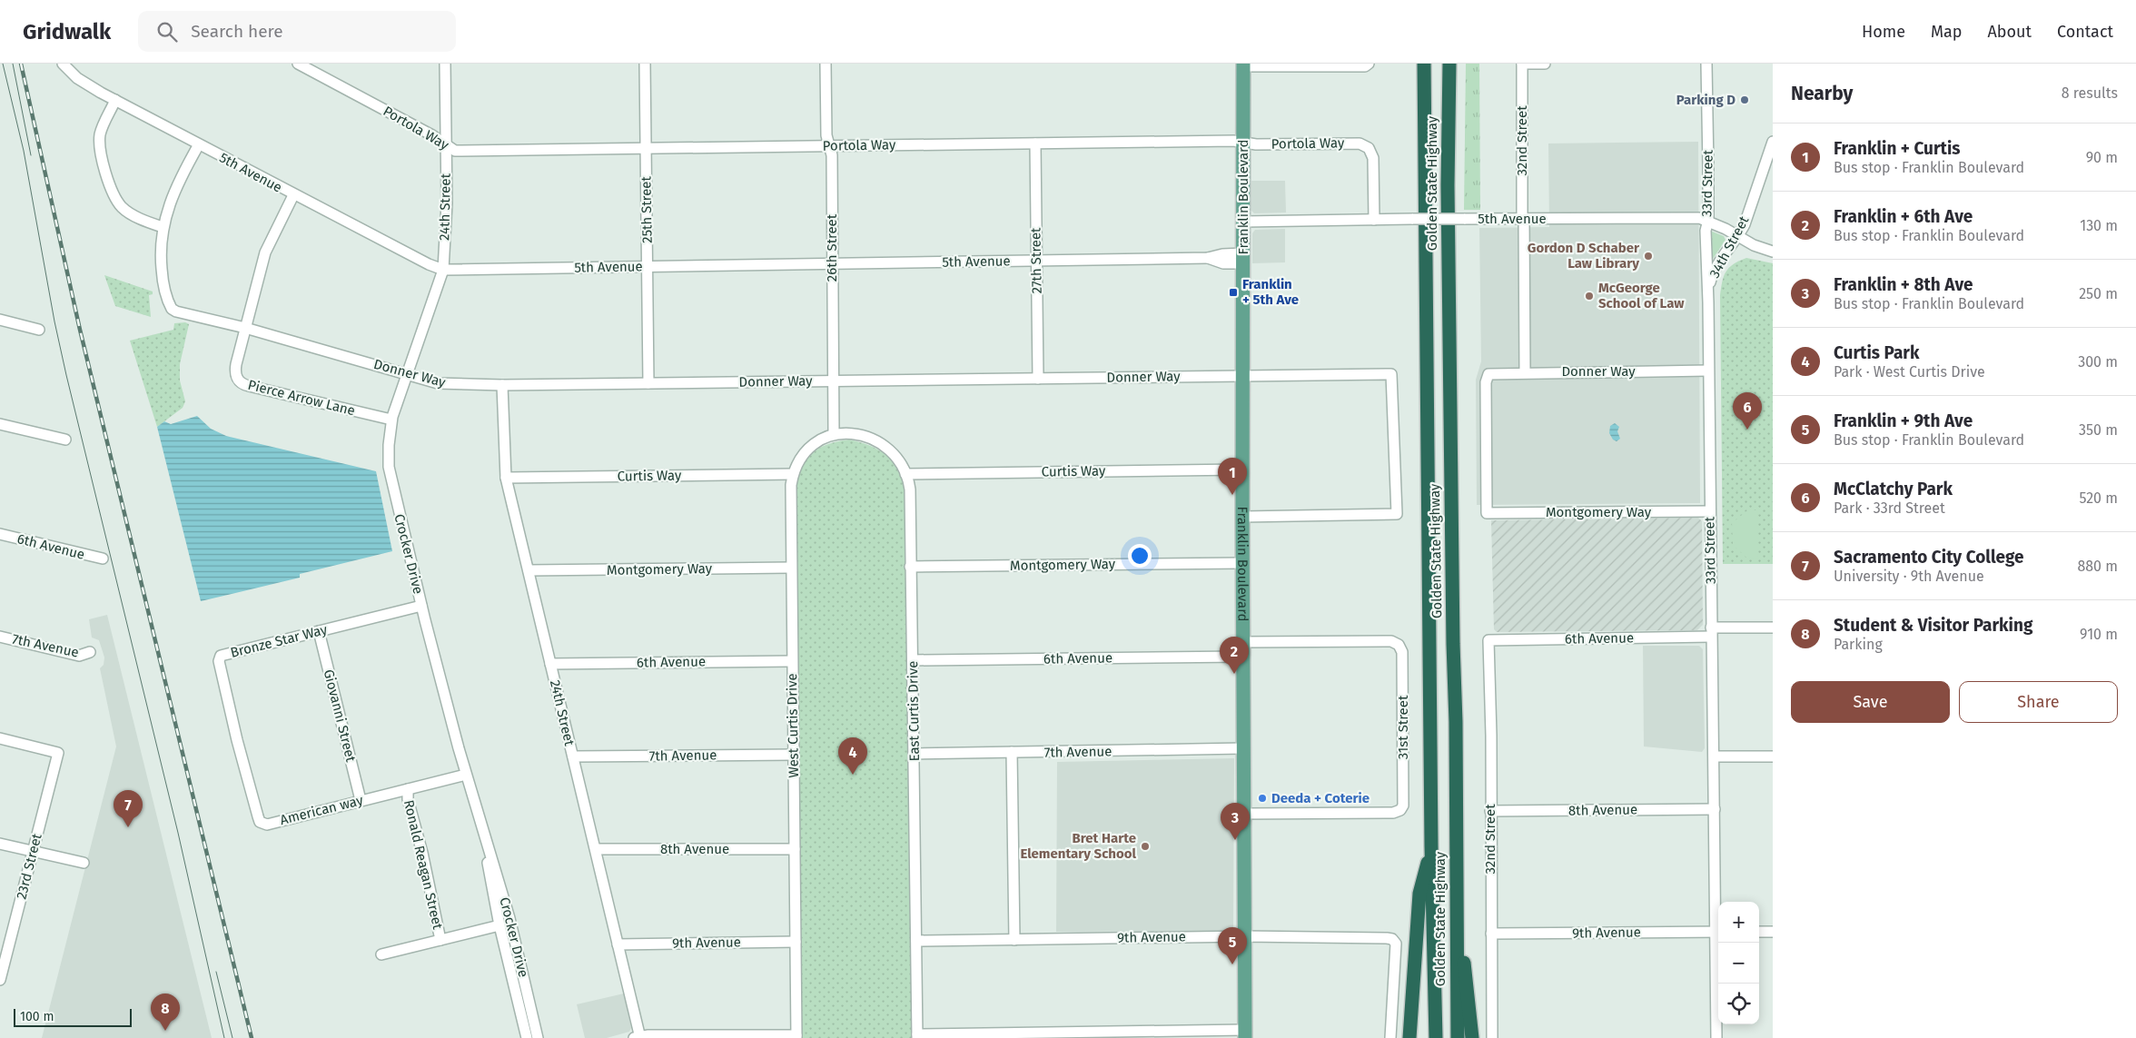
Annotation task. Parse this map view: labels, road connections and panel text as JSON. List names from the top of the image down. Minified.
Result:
{"streets":{"highway":["Golden State Highway"],"main road":["Franklin Boulevard"],"street":["Portola Way","32nd Street","5th Avenue","33rd Street","24th Street","25th Street","34th Street","26th Street","27th Street","Donner Way","Pierce Arrow Lane","Curtis Way","Montgomery Way","6th Avenue","Crocker Drive","Bronze Star Way","7th Avenue","East Curtis Drive","Giovanni Street","West Curtis Drive","31st Street","American way","8th Avenue","Ronald Reagan Street","23rd Street","9th Avenue"]},"crossings":[["Portola Way","5th Avenue"],["Portola Way","Franklin Boulevard"],["Portola Way","24th Street"],["Portola Way","25th Street"],["Portola Way","26th Street"],["Portola Way","27th Street"],["32nd Street","5th Avenue"],["32nd Street","Donner Way"],["32nd Street","6th Avenue"],["32nd Street","8th Avenue"],["32nd Street","9th Avenue"],["5th Avenue","33rd Street"],["5th Avenue","Franklin Boulevard"],["5th Avenue","24th Street"],["5th Avenue","25th Street"],["5th Avenue","34th Street"],["5th Avenue","26th Street"],["5th Avenue","27th Street"],["5th Avenue","Crocker Drive"],["33rd Street","34th Street"],["33rd Street","Donner Way"],["33rd Street","Montgomery Way"],["33rd Street","6th Avenue"],["33rd Street","8th Avenue"],["33rd Street","9th Avenue"],["Franklin Boulevard","Donner Way"],["Franklin Boulevard","Curtis Way"],["Franklin Boulevard","Montgomery Way"],["Franklin Boulevard","6th Avenue"],["Franklin Boulevard","7th Avenue"],["Franklin Boulevard","31st Street"],["Franklin Boulevard","9th Avenue"],["24th Street","Donner Way"],["24th Street","Curtis Way"],["24th Street","Montgomery Way"],["24th Street","6th Avenue"],["24th Street","Crocker Drive"],["24th Street","7th Avenue"],["24th Street","8th Avenue"],["24th Street","9th Avenue"],["25th Street","Donner Way"],["26th Street","Donner Way"],["26th Street","East Curtis Drive"],["26th Street","West Curtis Drive"],["27th Street","Donner Way"],["Donner Way","Pierce Arrow Lane"],["Donner Way","Montgomery Way"],["Donner Way","Crocker Drive"],["Pierce Arrow Lane","Crocker Drive"],["Curtis Way","East Curtis Drive"],["Curtis Way","West Curtis Drive"],["Montgomery Way","East Curtis Drive"],["Montgomery Way","West Curtis Drive"],["6th Avenue","East Curtis Drive"],["6th Avenue","West Curtis Drive"],["Crocker Drive","Bronze Star Way"],["Crocker Drive","American way"],["Bronze Star Way","Giovanni Street"],["Bronze Star Way","American way"],["7th Avenue","East Curtis Drive"],["7th Avenue","West Curtis Drive"],["East Curtis Drive","West Curtis Drive"],["East Curtis Drive","9th Avenue"],["Giovanni Street","American way"],["West Curtis Drive","8th Avenue"],["West Curtis Drive","9th Avenue"],["American way","Ronald Reagan Street"]],"places":{"other":["Parking D","Gordon D Schaber Law Library","McGeorge School of Law","Deeda + Coterie","Bret Harte Elementary School"],"transit":["Franklin + 5th Ave"]},"scale_bar":"100 m","page":{"header":"Gridwalk","search":"Search here","nav":["Home","Map","About","Contact"],"heading":["Nearby","8 results"],"list":[{"mark":"1","name":"Franklin + Curtis","note":"Bus stop · Franklin Boulevard","value":"90 m"},{"mark":"2","name":"Franklin + 6th Ave","note":"Bus stop · Franklin Boulevard","value":"130 m"},{"mark":"3","name":"Franklin + 8th Ave","note":"Bus stop · Franklin Boulevard","value":"250 m"},{"mark":"4","name":"Curtis Park","note":"Park · West Curtis Drive","value":"300 m"},{"mark":"5","name":"Franklin + 9th Ave","note":"Bus stop · Franklin Boulevard","value":"350 m"},{"mark":"6","name":"McClatchy Park","note":"Park · 33rd Street","value":"520 m"},{"mark":"7","name":"Sacramento City College","note":"University · 9th Avenue","value":"880 m"},{"mark":"8","name":"Student & Visitor Parking","note":"Parking","value":"910 m"}],"pins":["6","1","2","4","7","3","5","8"],"buttons":["Save","Share"],"map_buttons":["+","−"],"scale":"100 m"}}
